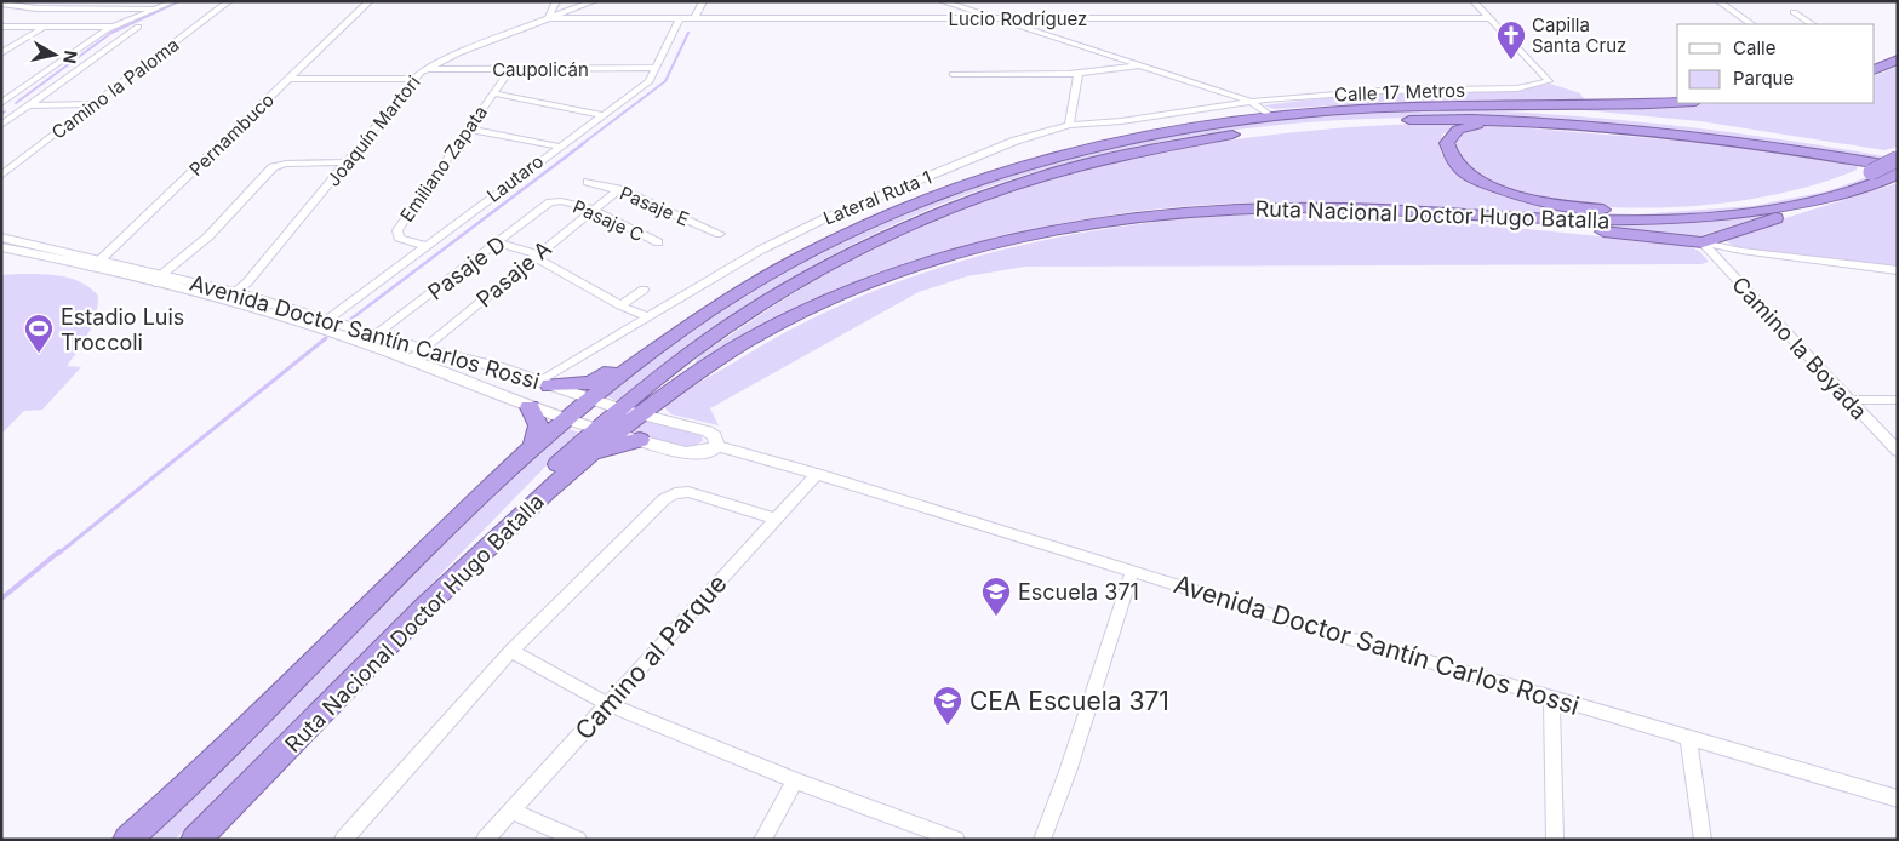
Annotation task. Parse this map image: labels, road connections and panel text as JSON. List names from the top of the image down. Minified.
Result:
{"streets":{"highway":["Ruta Nacional Doctor Hugo Batalla"],"street":["Lucio Rodríguez","Caupolicán","Camino la Paloma","Calle 17 Metros","Joaquín Martori","Pernambuco","Emiliano Zapata","Lautaro","Lateral Ruta 1","Pasaje E","Pasaje C","Pasaje D","Pasaje A","Avenida Doctor Santín Carlos Rossi","Camino la Boyada","Camino al Parque"]},"crossings":[["Lucio Rodríguez","Calle 17 Metros"],["Lucio Rodríguez","Joaquín Martori"],["Lucio Rodríguez","Lautaro"],["Caupolicán","Joaquín Martori"],["Caupolicán","Emiliano Zapata"],["Caupolicán","Lautaro"],["Calle 17 Metros","Lateral Ruta 1"],["Joaquín Martori","Avenida Doctor Santín Carlos Rossi"],["Pernambuco","Avenida Doctor Santín Carlos Rossi"],["Emiliano Zapata","Lautaro"],["Lautaro","Avenida Doctor Santín Carlos Rossi"],["Lateral Ruta 1","Avenida Doctor Santín Carlos Rossi"],["Pasaje E","Pasaje A"],["Ruta Nacional Doctor Hugo Batalla","Avenida Doctor Santín Carlos Rossi"],["Pasaje C","Pasaje D"],["Pasaje C","Pasaje A"],["Pasaje D","Avenida Doctor Santín Carlos Rossi"],["Pasaje A","Avenida Doctor Santín Carlos Rossi"],["Avenida Doctor Santín Carlos Rossi","Camino al Parque"]],"places":{"church":["Capilla Santa Cruz"],"sports":["Estadio Luis Troccoli"],"school or university":["Escuela 371","CEA Escuela 371"]},"legend":["Calle","Parque"],"north":"right"}
